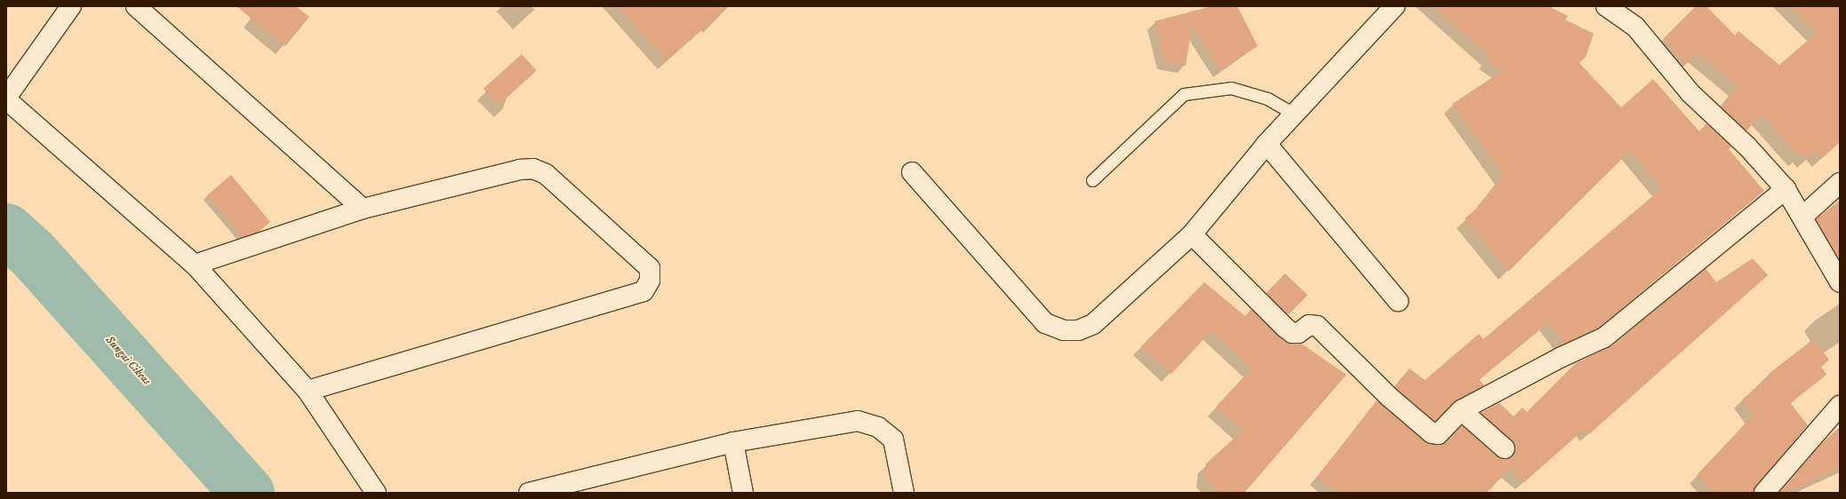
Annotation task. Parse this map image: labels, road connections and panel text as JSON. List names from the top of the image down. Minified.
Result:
{"water":["Sungai Cikeas"]}
